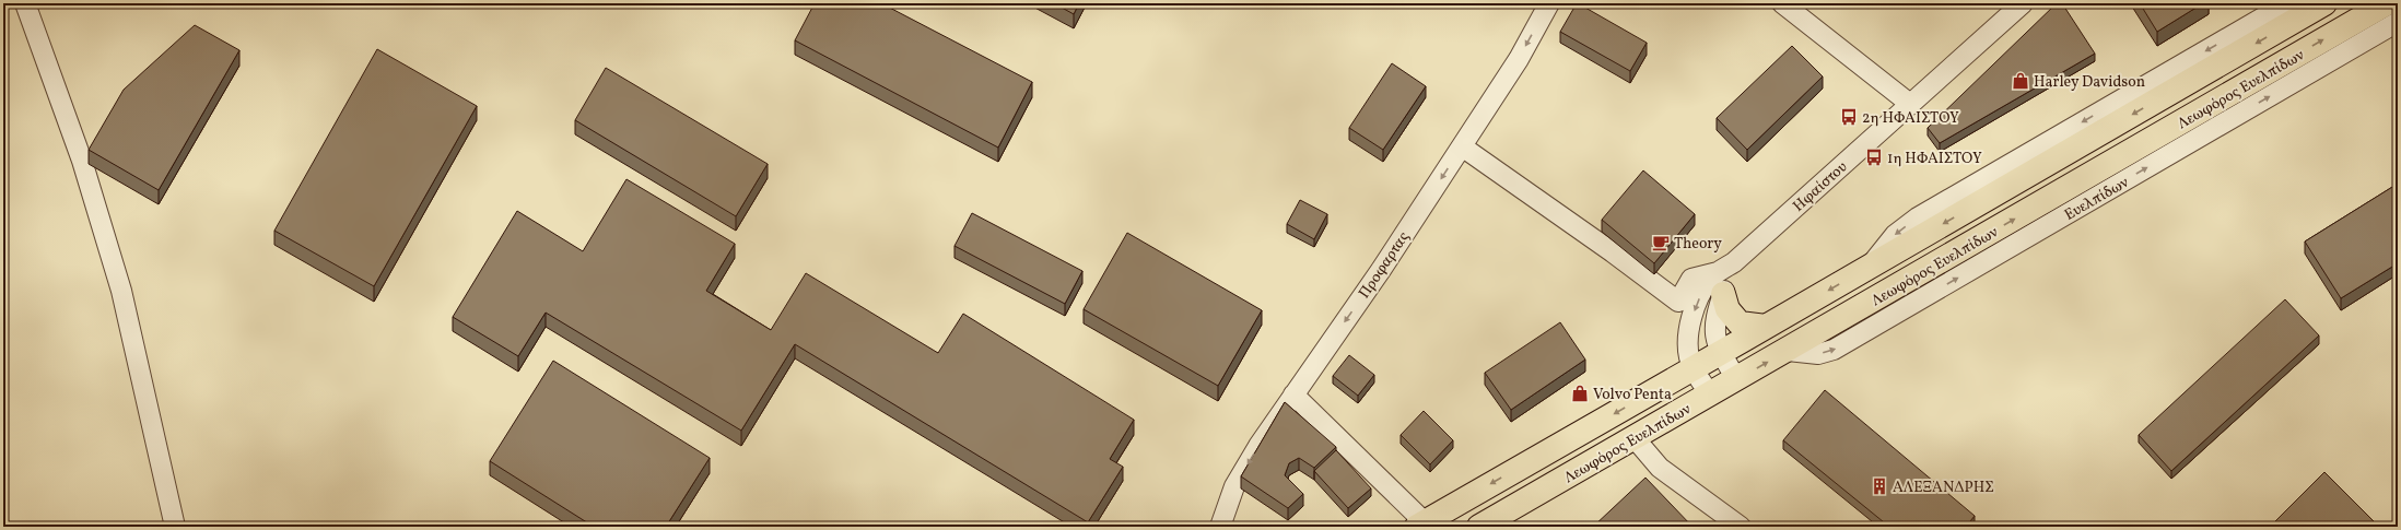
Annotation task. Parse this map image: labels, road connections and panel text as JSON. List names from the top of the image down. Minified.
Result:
{"streets":{"main road":["Λεωφόρος Ευελπίδων"],"street":["Ηφαίστου","Ευελπίδων","Προφαρτας"]},"crossings":[["Λεωφόρος Ευελπίδων","Ηφαίστου"],["Λεωφόρος Ευελπίδων","Ευελπίδων"]],"one_way":["Ευελπίδων","Προφαρτας"],"places":{"shop":["Harley Davidson","Volvo Penta"],"bus stop":["2η ΗΦΑΙΣΤΟΥ","1η ΗΦΑΙΣΤΟΥ"],"cafe":["Theory"],"building":["ΑΛΕΞΑΝΔΡΗΣ"]}}
